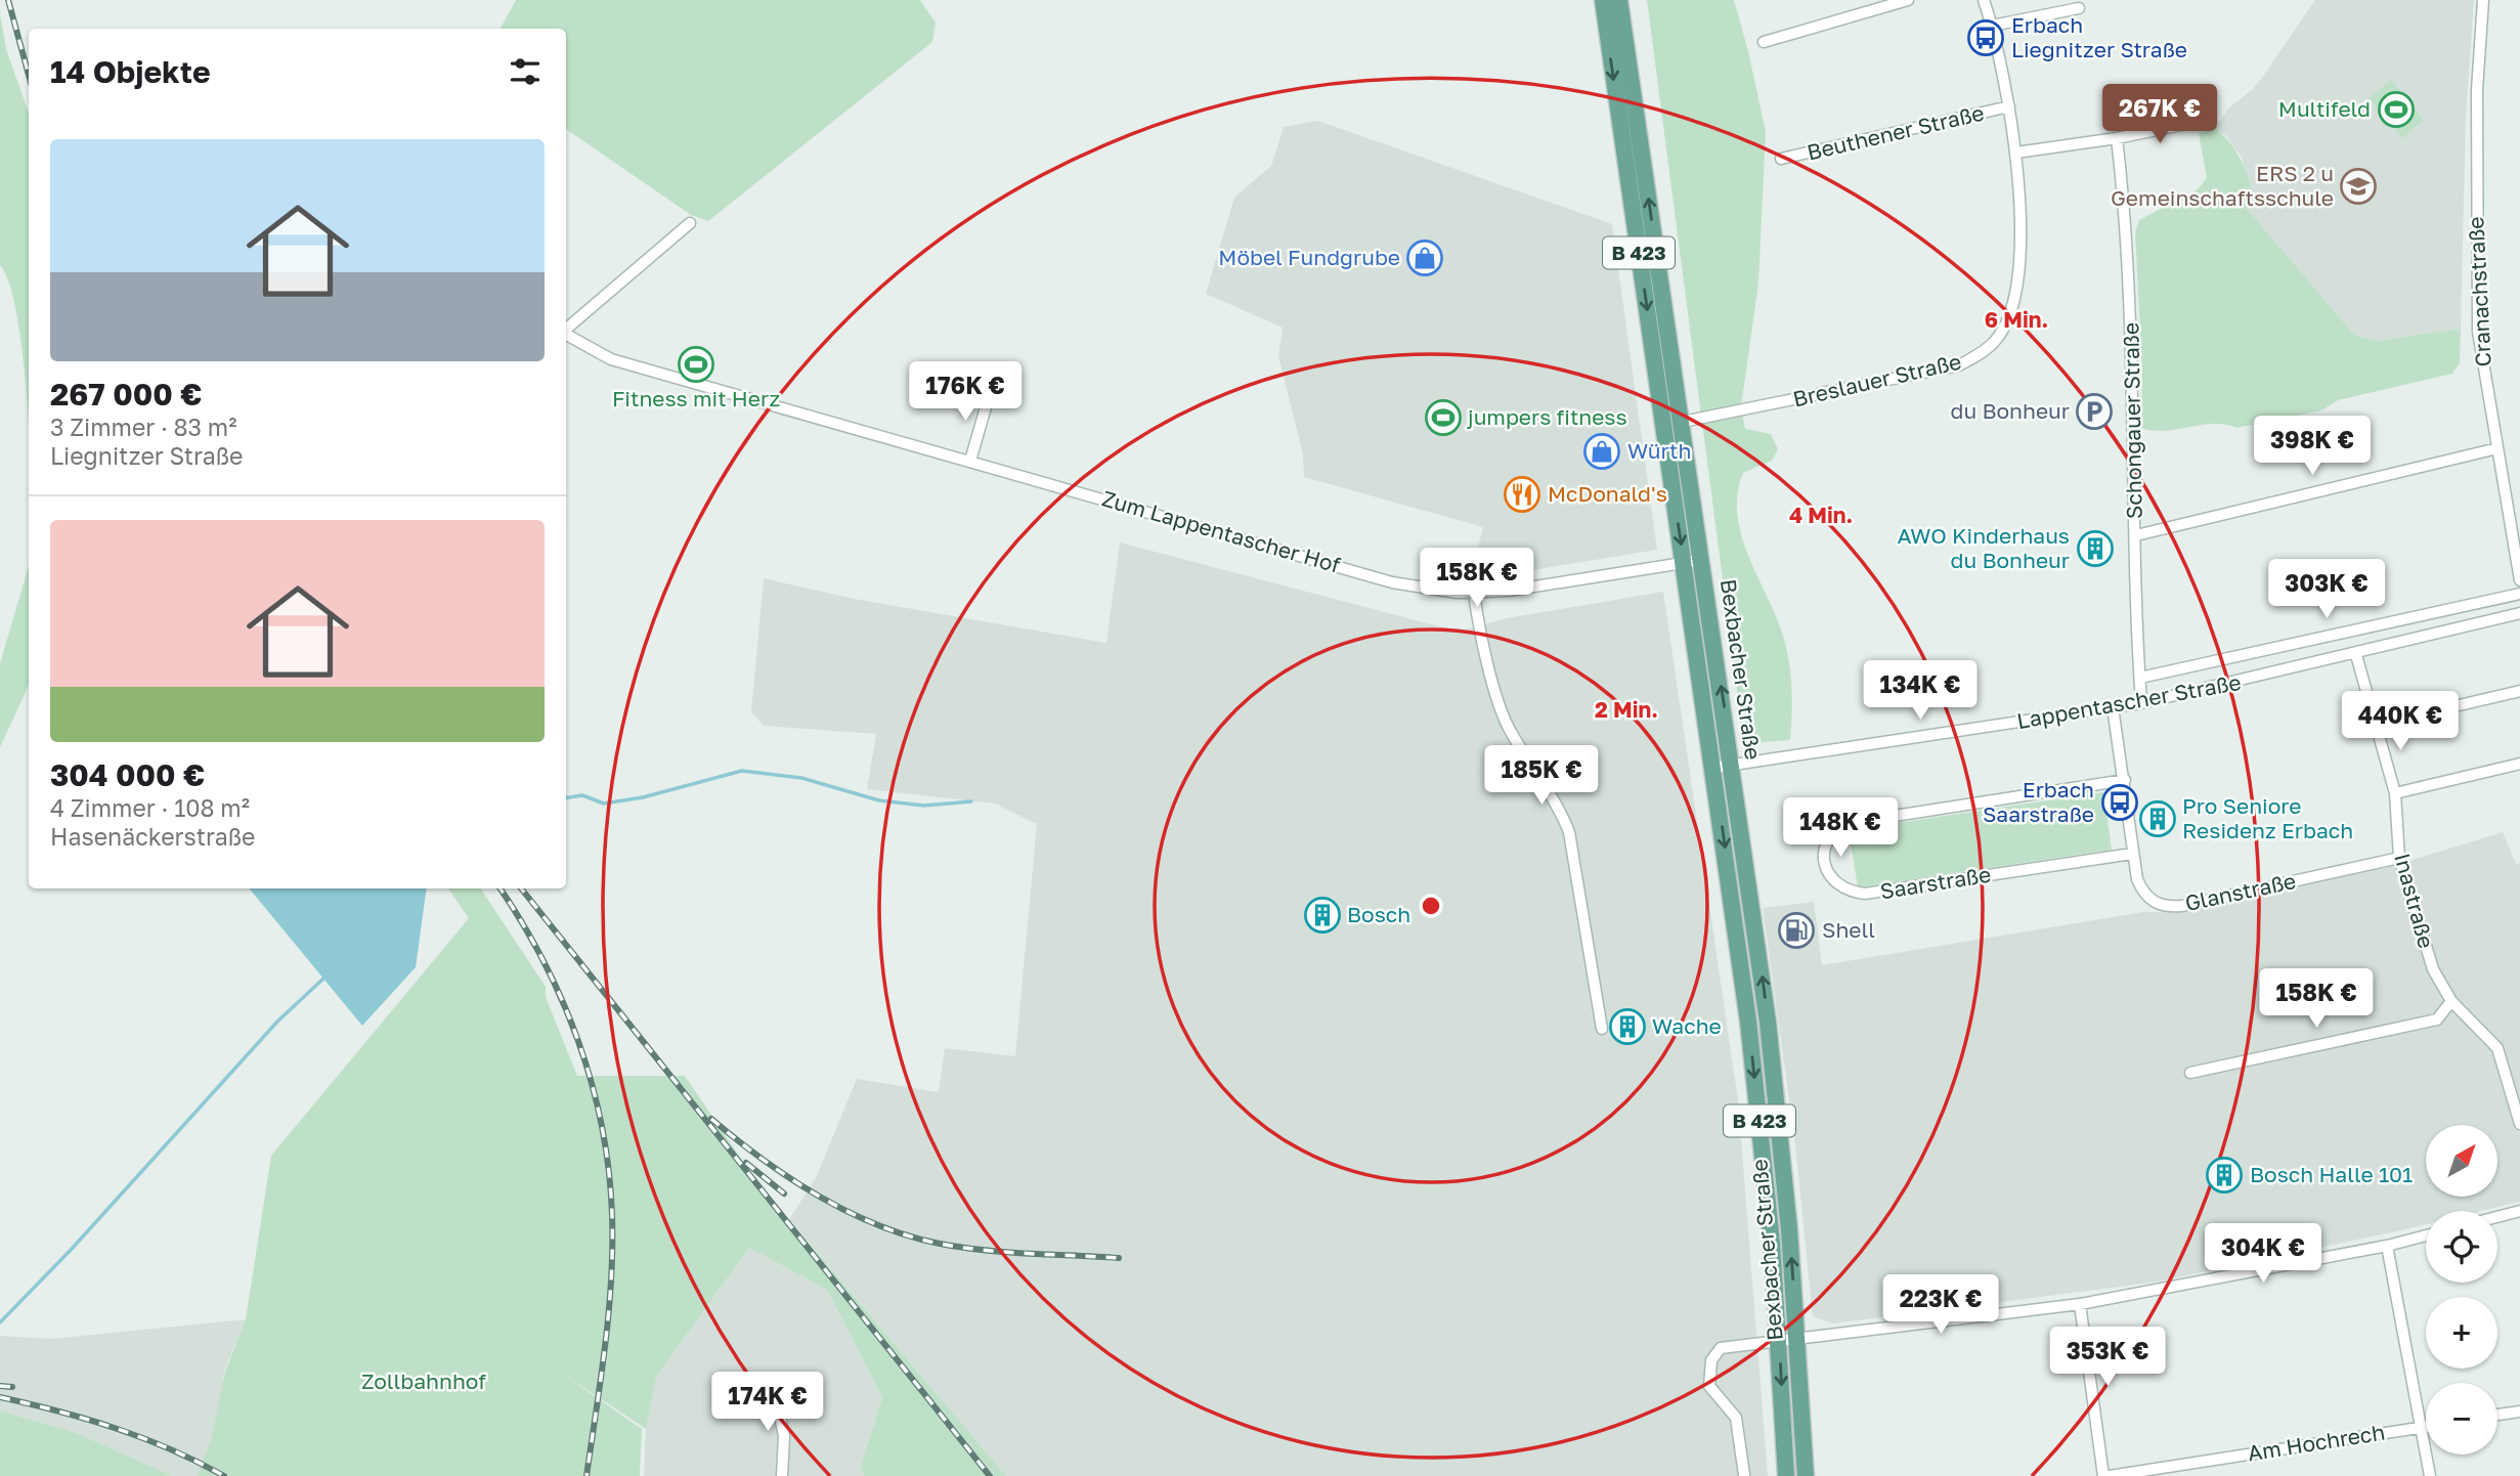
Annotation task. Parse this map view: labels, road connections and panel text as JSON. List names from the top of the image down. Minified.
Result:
{"streets":{"main road":["B 423","Bexbacher Straße"],"street":["Beuthener Straße","Cranachstraße","Breslauer Straße","Schongauer Straße","Zum Lappentascher Hof","Lappentascher Straße","Saarstraße","Glanstraße","Inastraße","Am Hochrech"]},"crossings":[["Beuthener Straße","Breslauer Straße"],["Breslauer Straße","Bexbacher Straße"],["Schongauer Straße","Lappentascher Straße"],["Zum Lappentascher Hof","Bexbacher Straße"],["Bexbacher Straße","Lappentascher Straße"],["Lappentascher Straße","Glanstraße"],["Lappentascher Straße","Inastraße"],["Saarstraße","Glanstraße"],["Glanstraße","Inastraße"]],"parks":["Zollbahnhof"],"places":{"bus stop":["Erbach Liegnitzer Straße","Erbach Saarstraße"],"sports":["Multifeld","Fitness mit Herz","jumpers fitness"],"school or university":["ERS 2 u Gemeinschaftsschule"],"shop":["Möbel Fundgrube","Würth"],"parking":["du Bonheur"],"restaurant":["McDonald's"],"building":["AWO Kinderhaus du Bonheur","Pro Seniore Residenz Erbach","Bosch","Wache","Bosch Halle 101"],"fuel station":["Shell"]},"north":"top right","page":{"heading":"14 Objekte","price":["267K €","176K €","398K €","158K €","303K €","134K €","440K €","185K €","148K €","158K €","304K €","223K €","353K €","174K €"],"list":[{"name":"267 000 €","note":"3 Zimmer · 83 m² · Liegnitzer Straße"},{"name":"304 000 €","note":"4 Zimmer · 108 m² · Hasenäckerstraße"}],"map_buttons":["+","−"]},"rings":["6 Min.","4 Min.","2 Min."]}
